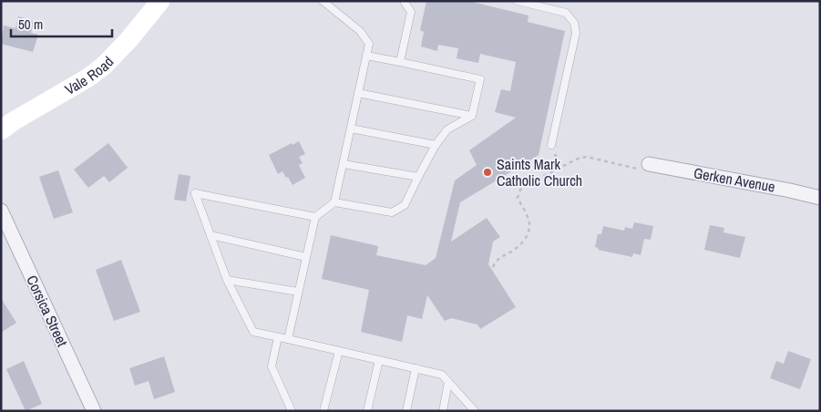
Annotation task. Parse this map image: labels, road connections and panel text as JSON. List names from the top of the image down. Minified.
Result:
{"streets":{"main road":["Vale Road"],"street":["Gerken Avenue","Corsica Street"]},"places":["Saints Mark Catholic Church"],"scale_bar":"50 m"}
